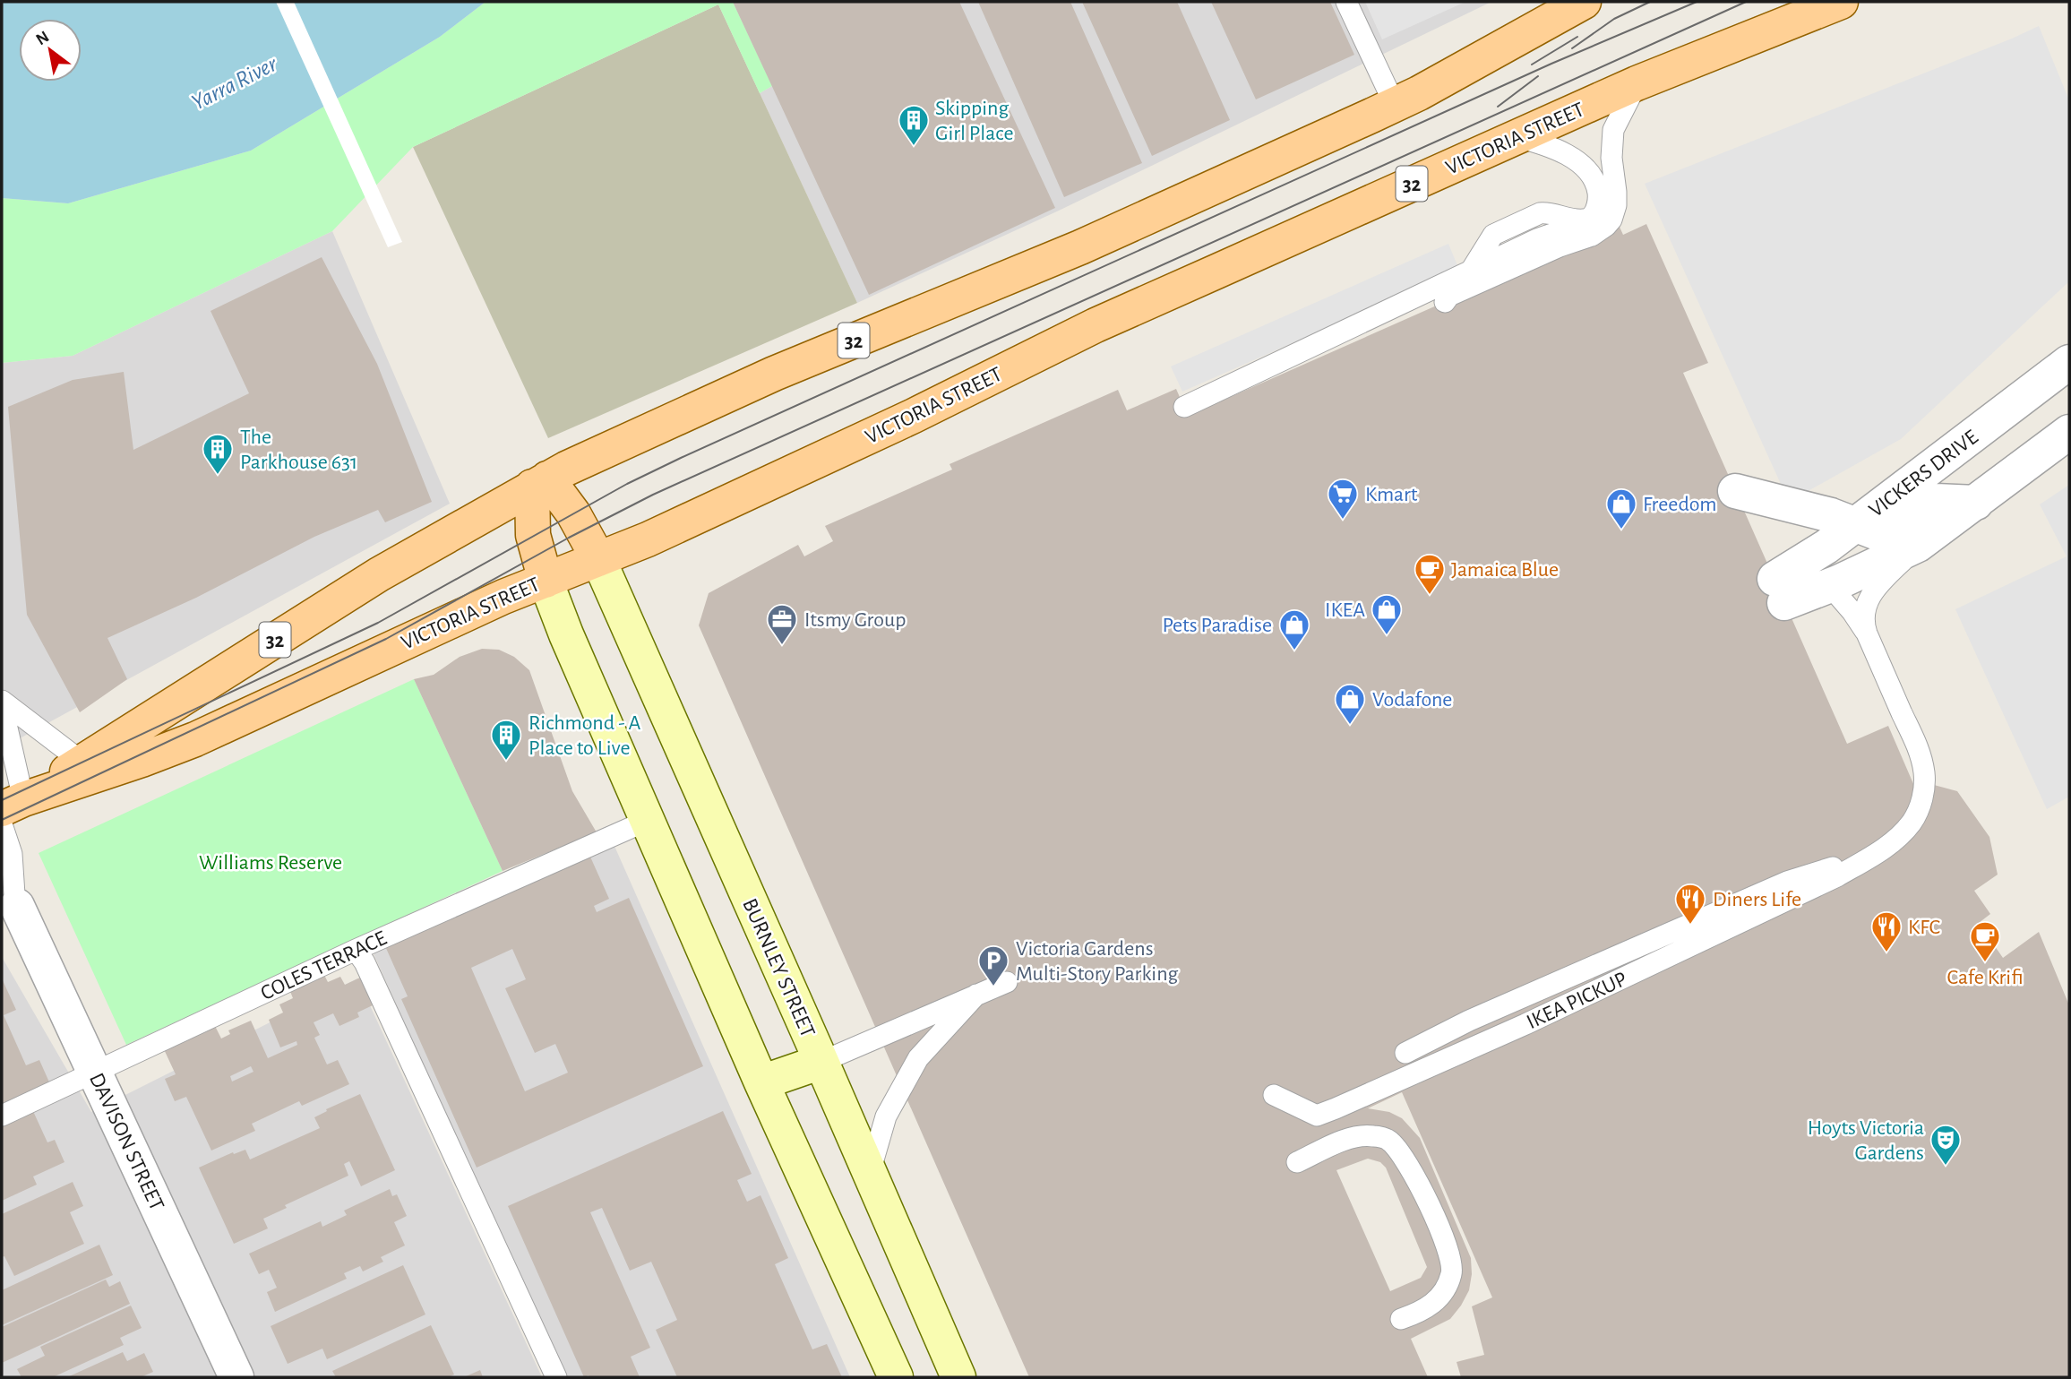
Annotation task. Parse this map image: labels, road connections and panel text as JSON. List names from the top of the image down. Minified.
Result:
{"streets":{"main road":["VICTORIA STREET","32","BURNLEY STREET"],"street":["VICKERS DRIVE","DAVISON STREET"],"lane":["COLES TERRACE","IKEA PICKUP"]},"crossings":[["VICTORIA STREET","32"],["VICTORIA STREET","BURNLEY STREET"],["VICTORIA STREET","DAVISON STREET"],["32","DAVISON STREET"],["VICKERS DRIVE","IKEA PICKUP"],["COLES TERRACE","DAVISON STREET"]],"water":["Yarra River"],"parks":["Williams Reserve"],"places":{"building":["Skipping Girl Place","The Parkhouse 631","Richmond - A Place to Live"],"supermarket":["Kmart"],"shop":["Freedom","IKEA","Pets Paradise","Vodafone"],"cafe":["Jamaica Blue","Cafe Krifi"],"office":["Itsmy Group"],"restaurant":["Diners Life","KFC"],"parking":["Victoria Gardens Multi-Story Parking"],"theatre":["Hoyts Victoria Gardens"]},"north":"top left"}
